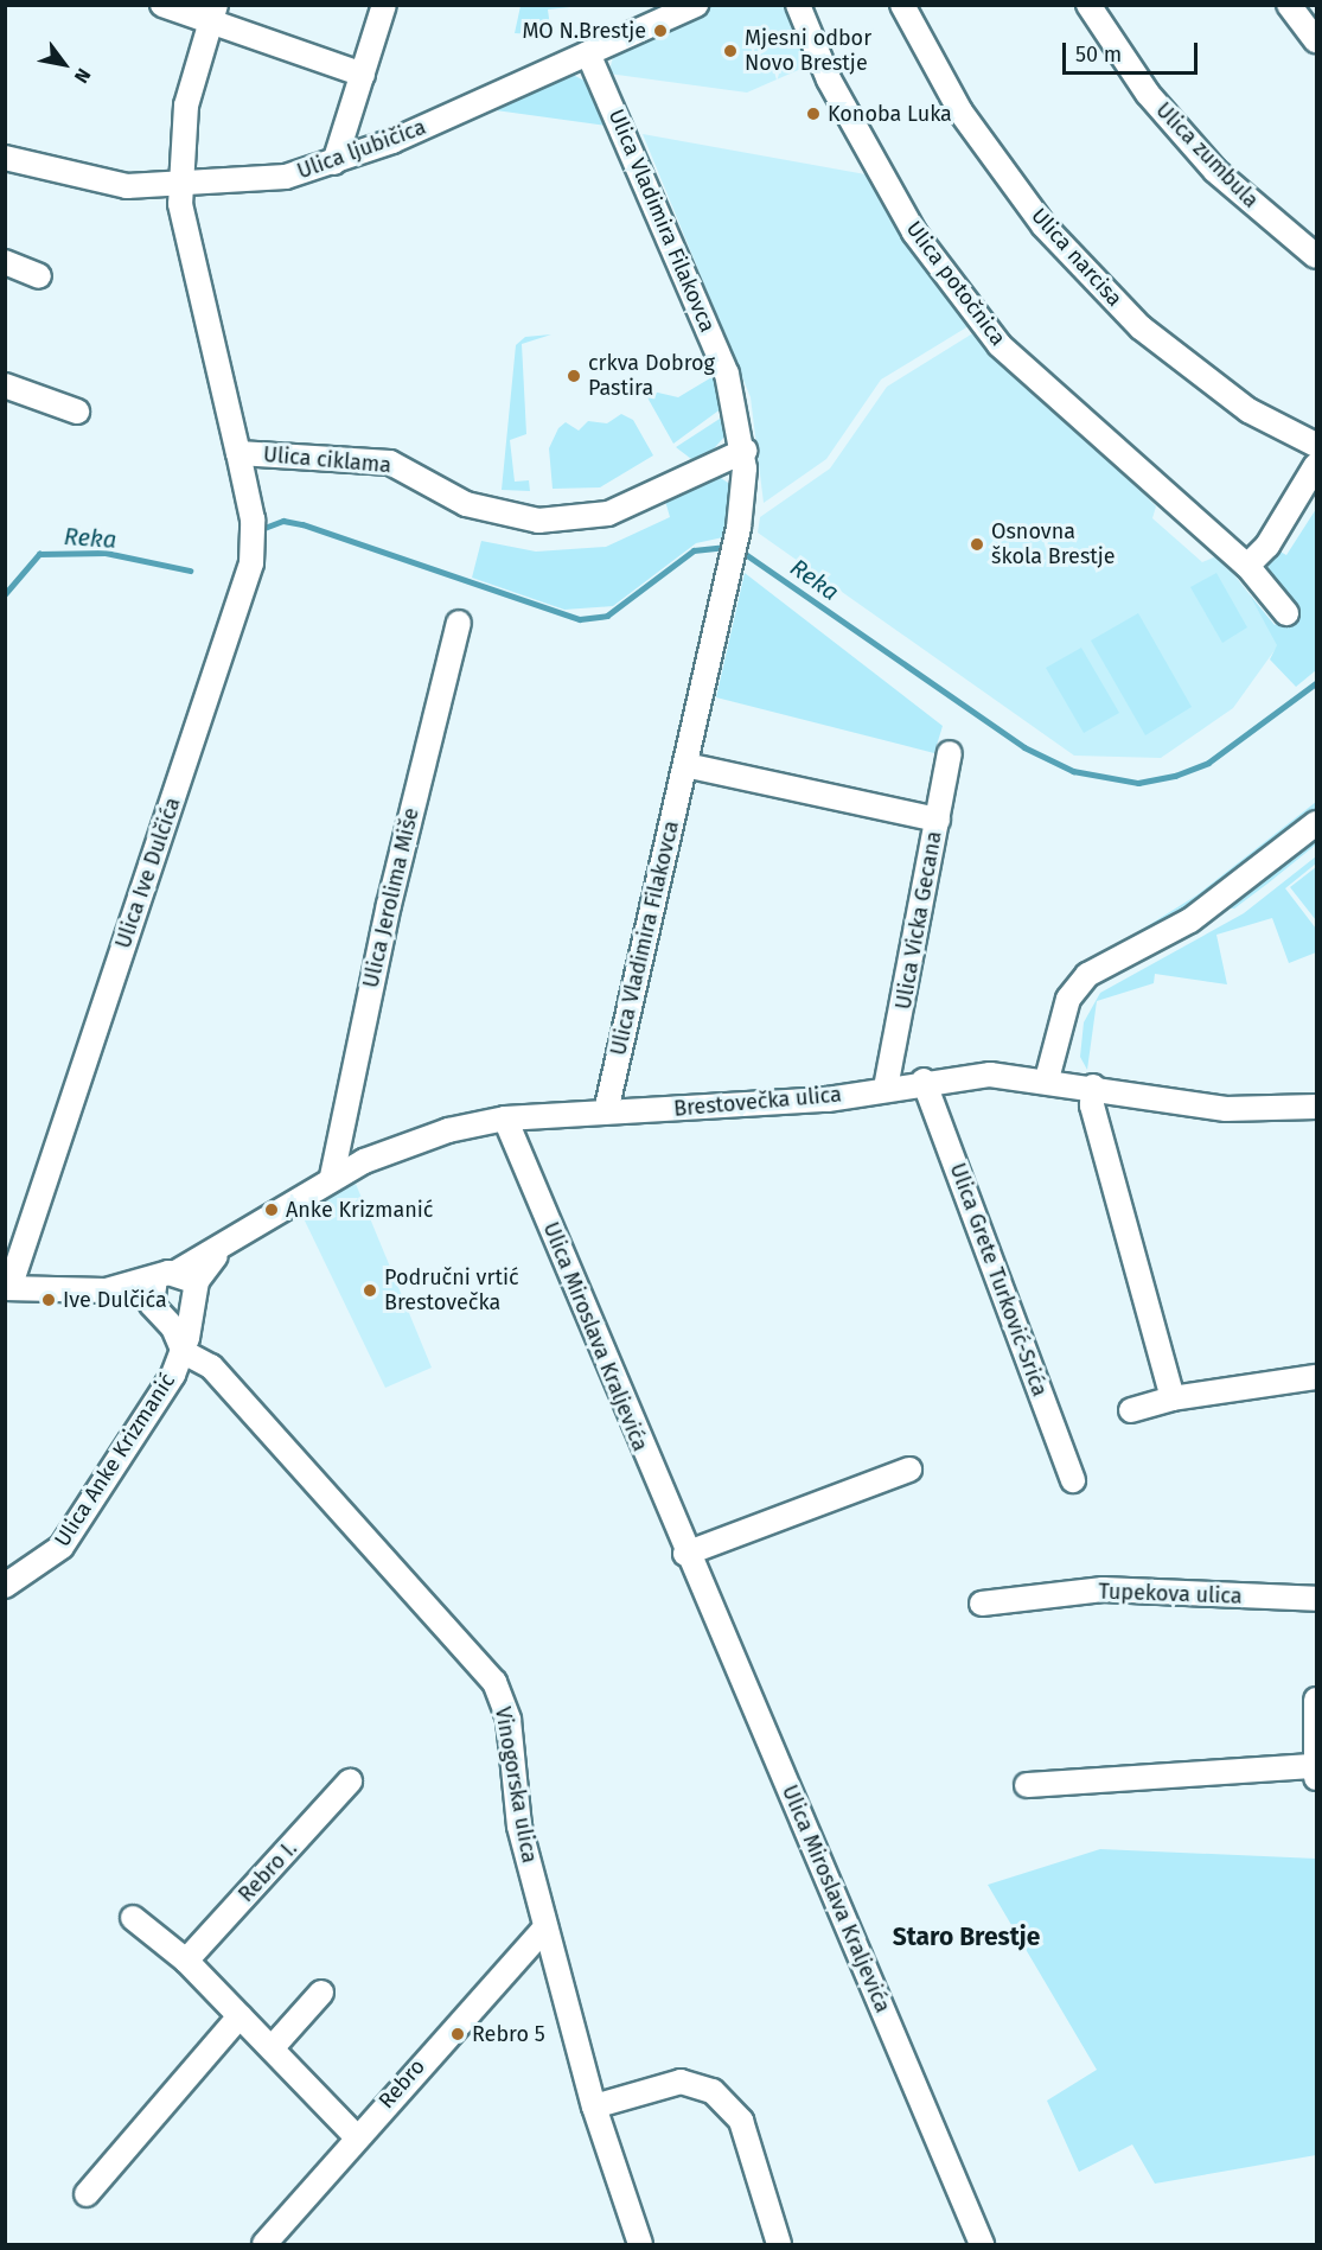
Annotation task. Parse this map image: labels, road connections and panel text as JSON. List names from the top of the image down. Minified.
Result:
{"streets":{"street":["Ulica ljubičica","Ulica zumbula","Ulica Vladimira Filakovca","Ulica narcisa","Ulica potočnica","Ulica ciklama","Ulica Ive Dulčića","Ulica Jerolima Miše","Ulica Vicka Gecana","Brestovečka ulica","Ulica Grete Turković-Srića","Ulica Miroslava Kraljevića","Ulica Anke Krizmanić","Tupekova ulica","Vinogorska ulica","Rebro I.","Rebro"]},"crossings":[["Ulica ljubičica","Ulica Vladimira Filakovca"],["Ulica ljubičica","Ulica ciklama"],["Ulica Vladimira Filakovca","Ulica ciklama"],["Ulica Vladimira Filakovca","Brestovečka ulica"],["Ulica ciklama","Ulica Ive Dulčića"],["Ulica Ive Dulčića","Brestovečka ulica"],["Ulica Jerolima Miše","Brestovečka ulica"],["Ulica Vicka Gecana","Brestovečka ulica"],["Brestovečka ulica","Ulica Grete Turković-Srića"],["Brestovečka ulica","Ulica Miroslava Kraljevića"],["Brestovečka ulica","Ulica Anke Krizmanić"],["Ulica Anke Krizmanić","Vinogorska ulica"],["Vinogorska ulica","Rebro"]],"districts":["Staro Brestje"],"water":["Reka"],"places":["MO N.Brestje","Mjesni odbor Novo Brestje","Konoba Luka","crkva Dobrog Pastira","Osnovna škola Brestje","Anke Krizmanić","Područni vrtić Brestovečka","Ive Dulčića","Rebro 5"],"scale_bar":"50 m","north":"bottom right"}
